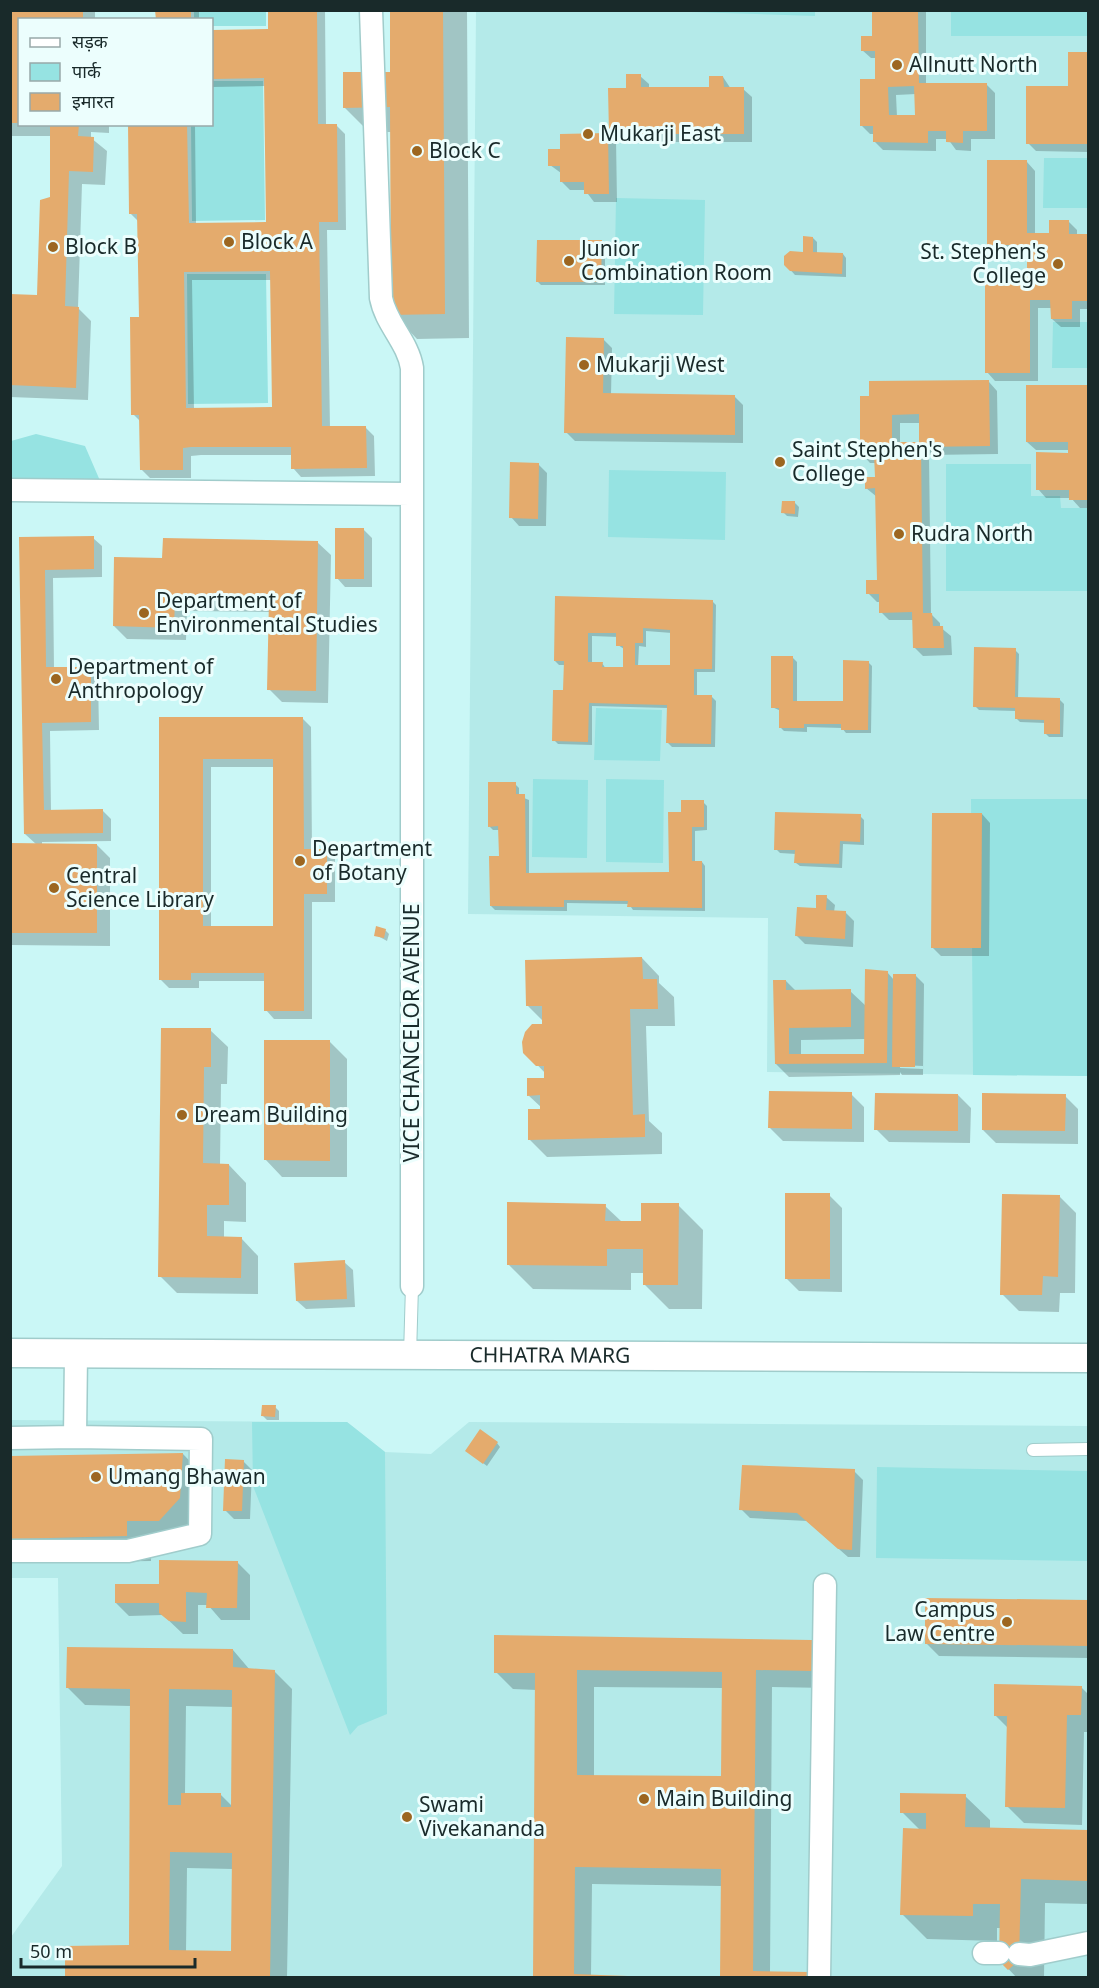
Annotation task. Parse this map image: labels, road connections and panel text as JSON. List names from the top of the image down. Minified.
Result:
{"streets":{"street":["VICE CHANCELOR AVENUE","CHHATRA MARG"]},"crossings":[["VICE CHANCELOR AVENUE","CHHATRA MARG"]],"places":["Allnutt North","Mukarji East","Block C","Block A","Block B","Junior Combination Room","St. Stephen's College","Mukarji West","Saint Stephen's College","Rudra North","Department of Environmental Studies","Department of Anthropology","Department of Botany","Central Science Library","Dream Building","Umang Bhawan","Campus Law Centre","Main Building","Swami Vivekananda"],"legend":["सड़क","पार्क","इमारत"],"scale_bar":"50 m"}
